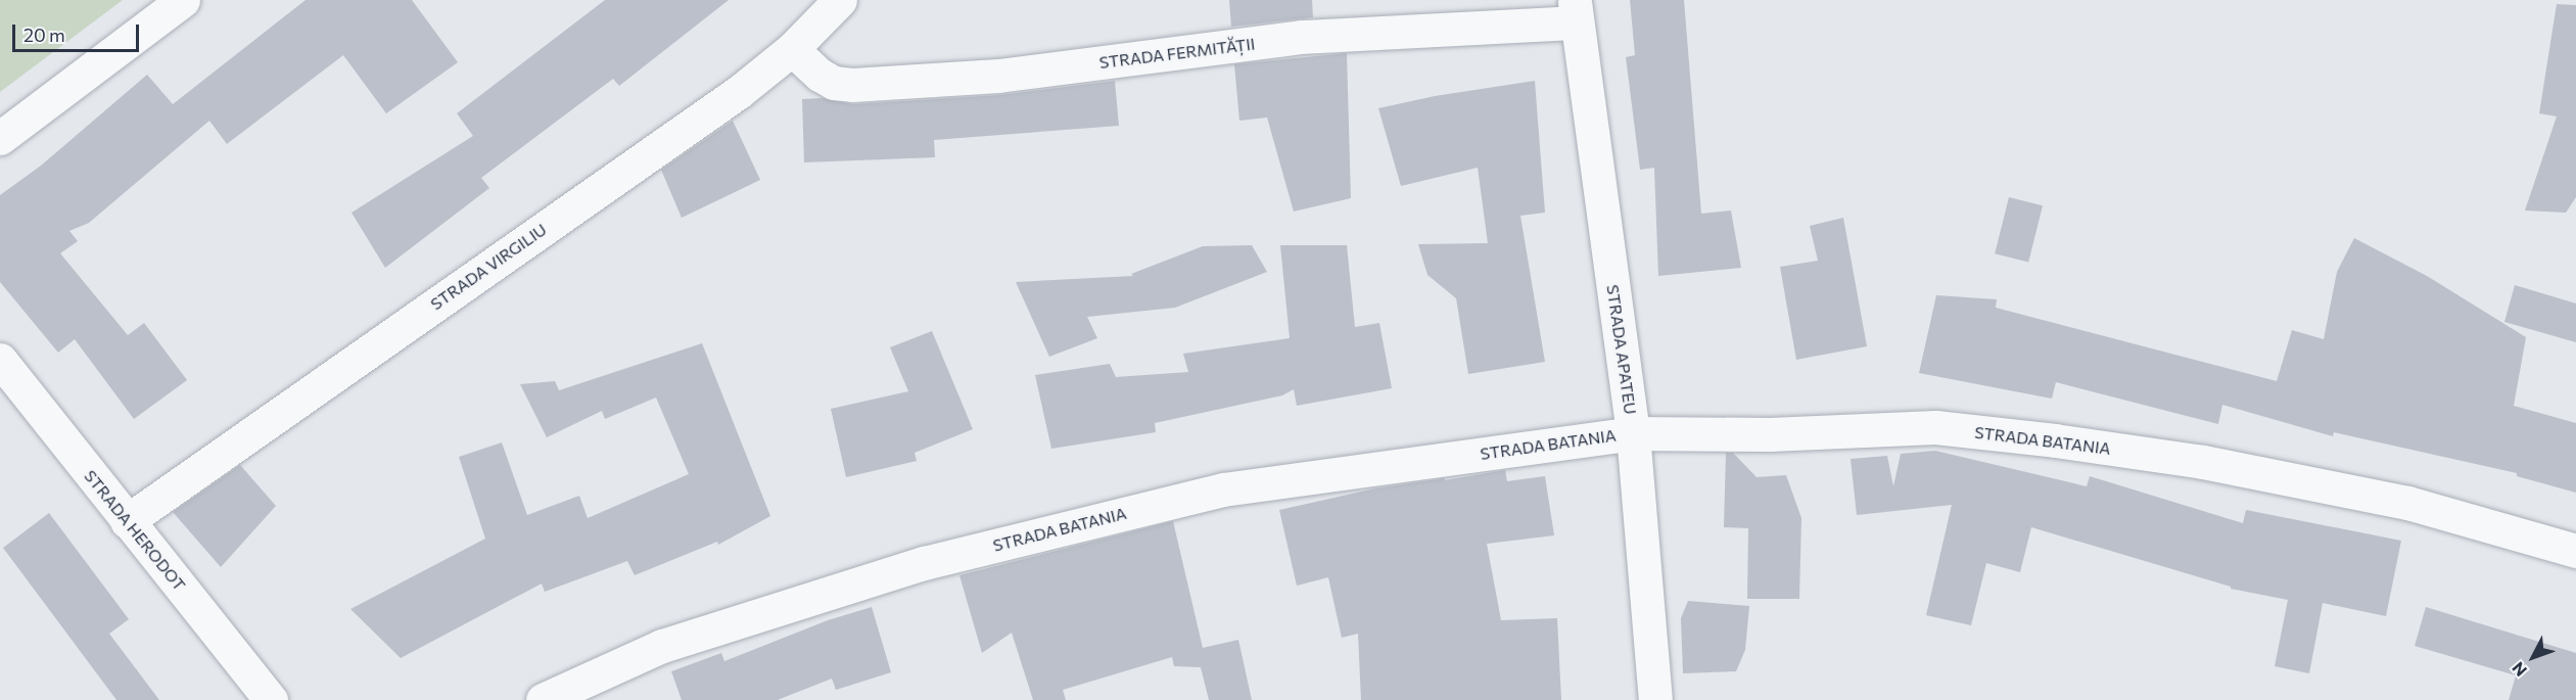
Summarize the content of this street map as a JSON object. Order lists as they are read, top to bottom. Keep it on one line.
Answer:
{"streets":{"street":["STRADA FERMITĂȚII","STRADA VIRGILIU","STRADA APATEU","STRADA BATANIA","STRADA HERODOT"]},"crossings":[["STRADA FERMITĂȚII","STRADA VIRGILIU"],["STRADA FERMITĂȚII","STRADA APATEU"],["STRADA VIRGILIU","STRADA HERODOT"],["STRADA APATEU","STRADA BATANIA"]],"scale_bar":"20 m","north":"bottom left"}
